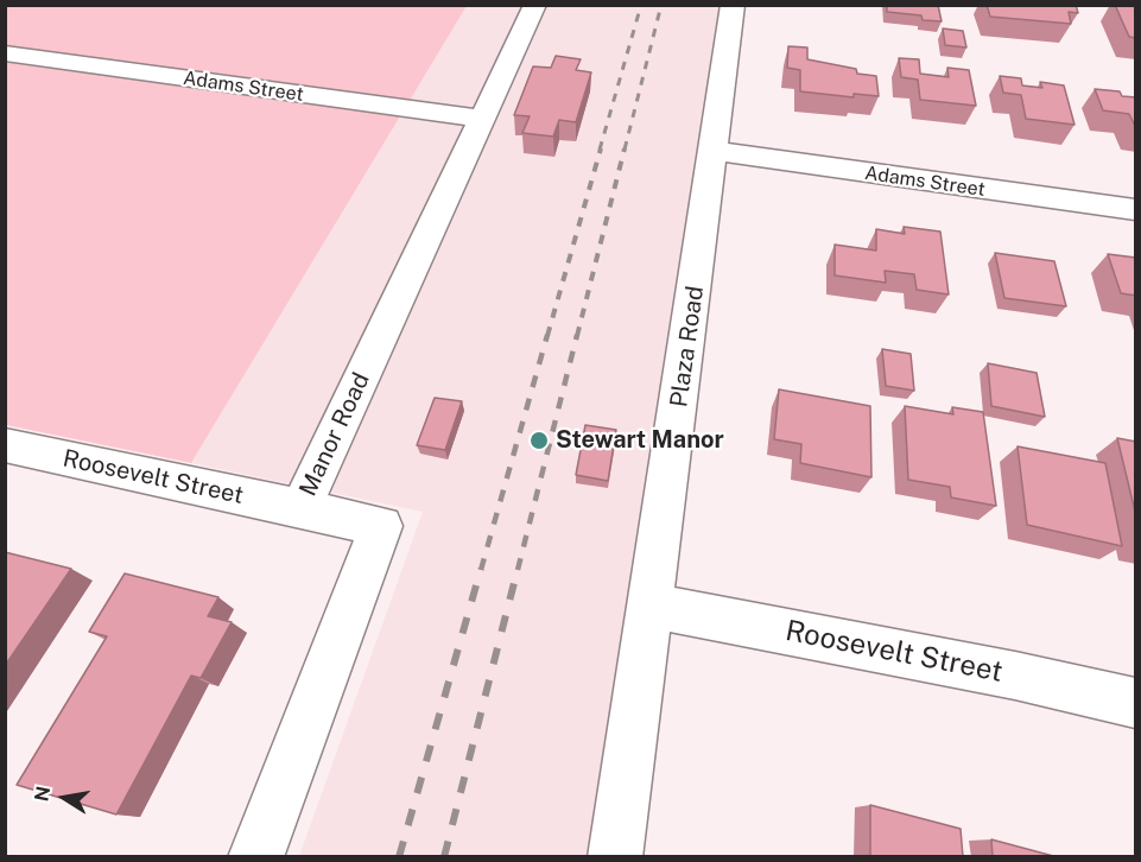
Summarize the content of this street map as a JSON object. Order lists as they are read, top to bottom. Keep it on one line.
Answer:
{"streets":{"street":["Adams Street","Plaza Road","Manor Road","Roosevelt Street"]},"crossings":[["Adams Street","Plaza Road"],["Adams Street","Manor Road"],["Plaza Road","Roosevelt Street"],["Manor Road","Roosevelt Street"]],"places":["Stewart Manor"],"north":"left"}
